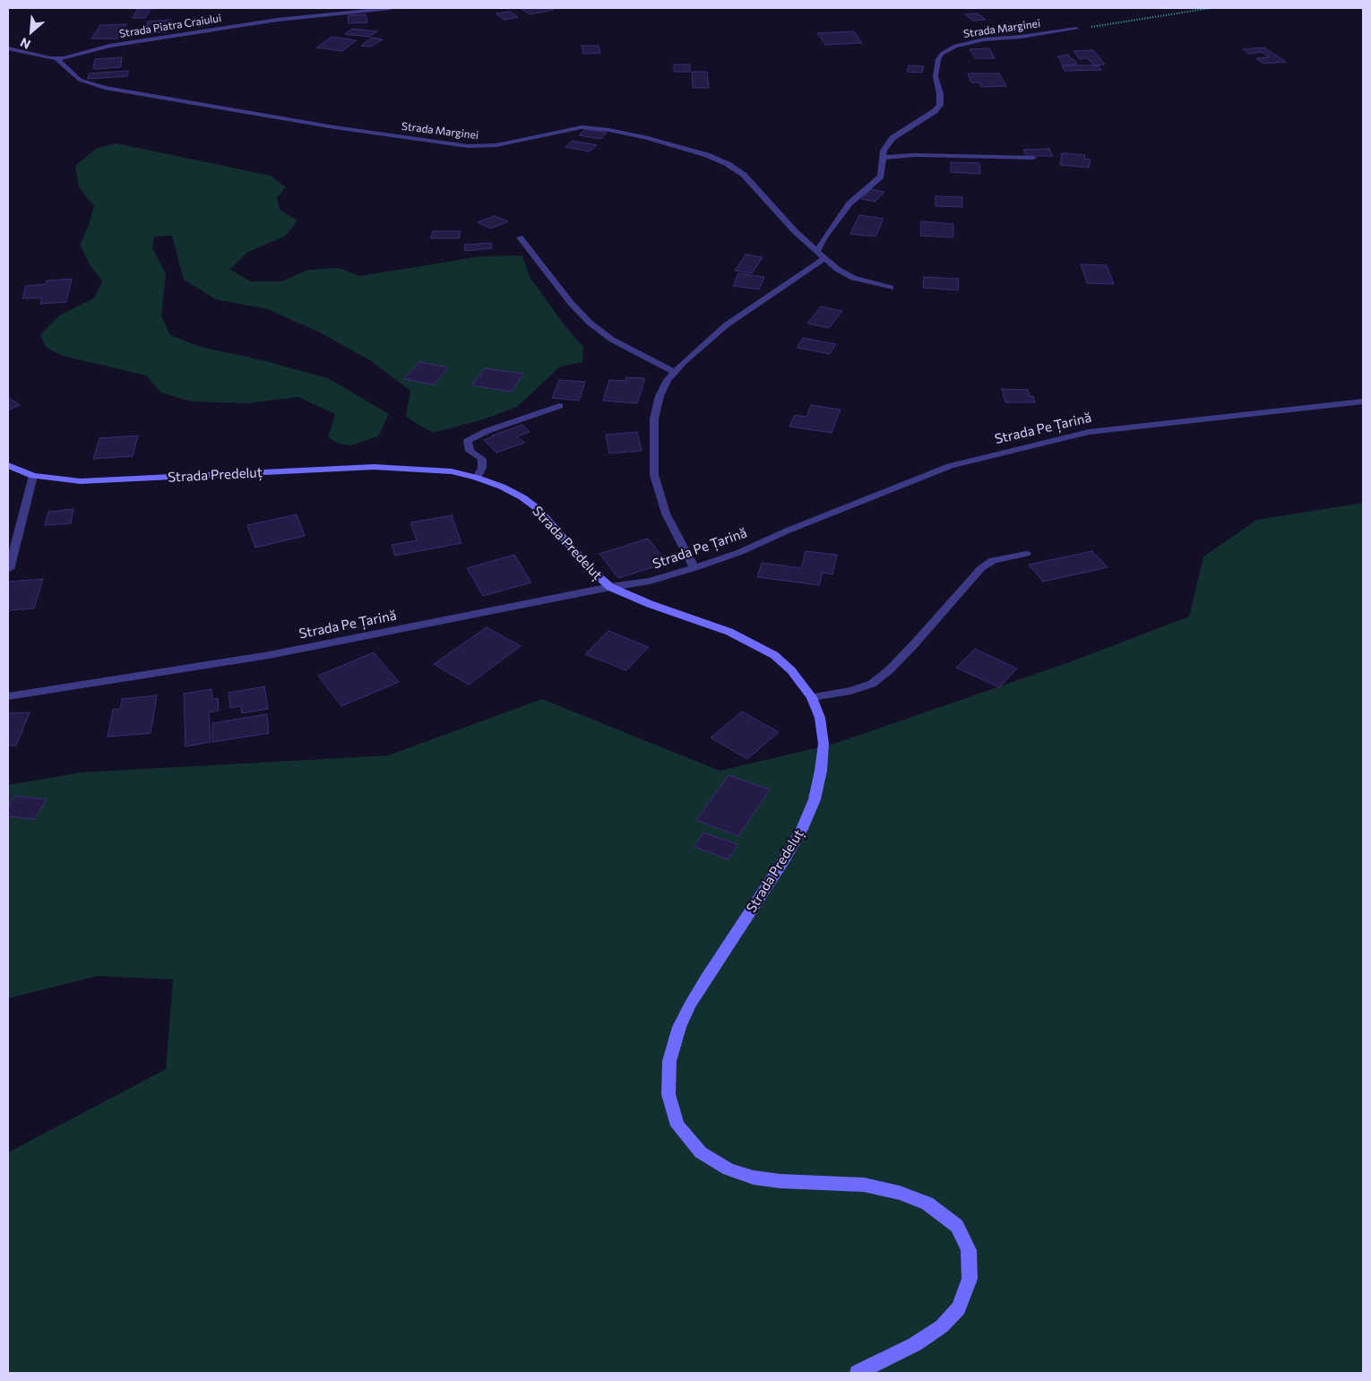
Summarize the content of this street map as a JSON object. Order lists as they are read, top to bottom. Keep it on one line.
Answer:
{"streets":{"main road":["Strada Predeluț"],"street":["Strada Piatra Craiului","Strada Marginei","Strada Pe Țarină"]},"crossings":[["Strada Piatra Craiului","Strada Marginei"],["Strada Pe Țarină","Strada Predeluț"]],"north":"bottom left"}
